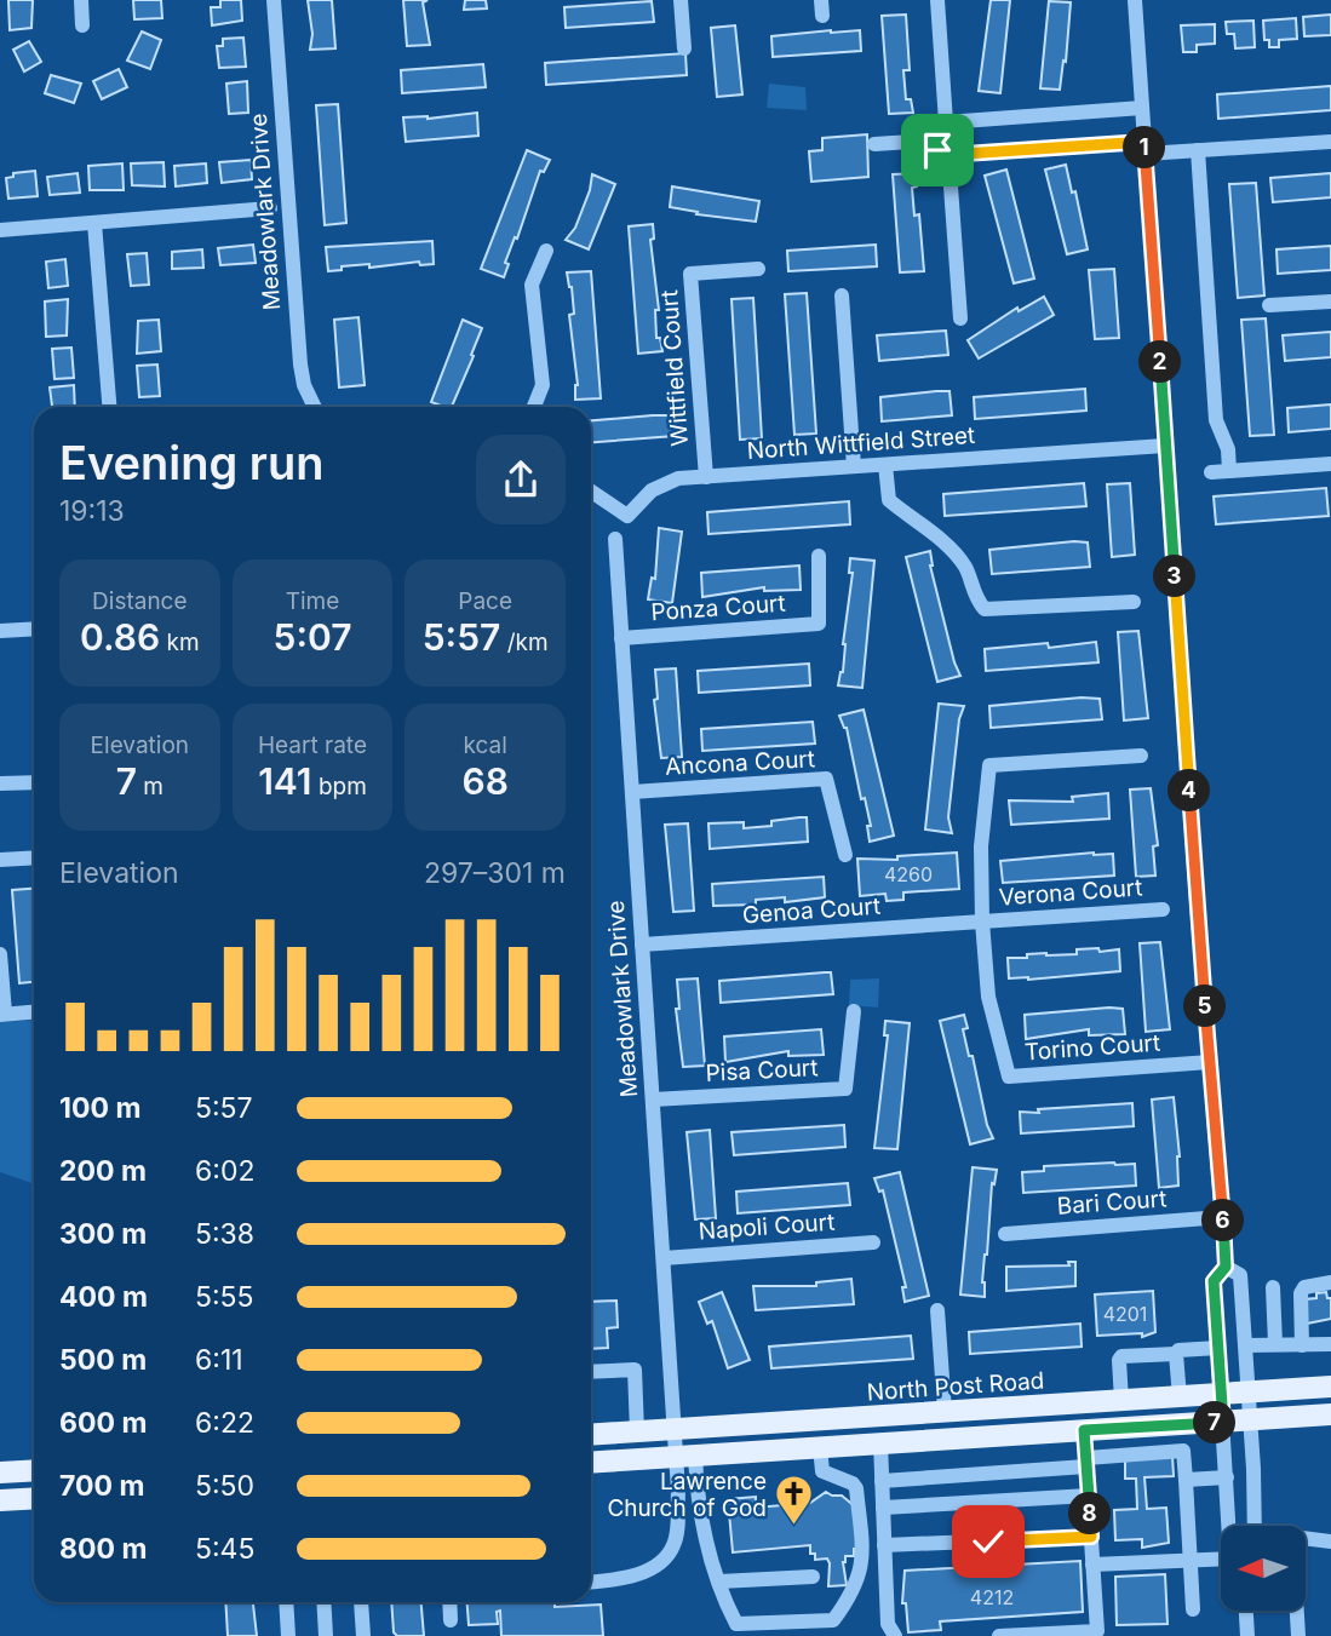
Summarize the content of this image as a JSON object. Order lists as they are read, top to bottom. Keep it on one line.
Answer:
{"streets":{"main road":["North Post Road"],"street":["Meadowlark Drive","Wittfield Court","North Wittfield Street","Ponza Court","Ancona Court","Verona Court","Genoa Court","Torino Court","Pisa Court","Bari Court","Napoli Court"]},"crossings":[["Meadowlark Drive","Ponza Court"],["Meadowlark Drive","Ancona Court"],["Meadowlark Drive","Genoa Court"],["Meadowlark Drive","Pisa Court"],["Meadowlark Drive","Napoli Court"],["Meadowlark Drive","North Post Road"],["Wittfield Court","North Wittfield Street"],["Verona Court","Genoa Court"],["Verona Court","Torino Court"],["Genoa Court","Torino Court"]],"places":{"church":["Lawrence Church of God"]},"house_numbers":["4260","4201","4212"],"north":"left","page":{"pins":["1","2","3","4","5","6","7","8"],"heading":["Evening run","19:13"],"stats":[["Distance","0.86 km"],["Time","5:07"],["Pace","5:57 /km"],["Elevation","7 m"],["Heart rate","141 bpm"],["kcal","68"]],"chart":["Elevation","297–301 m"],"list":[{"name":"100 m","note":"5:57"},{"name":"200 m","note":"6:02"},{"name":"300 m","note":"5:38"},{"name":"400 m","note":"5:55"},{"name":"500 m","note":"6:11"},{"name":"600 m","note":"6:22"},{"name":"700 m","note":"5:50"},{"name":"800 m","note":"5:45"}]}}
